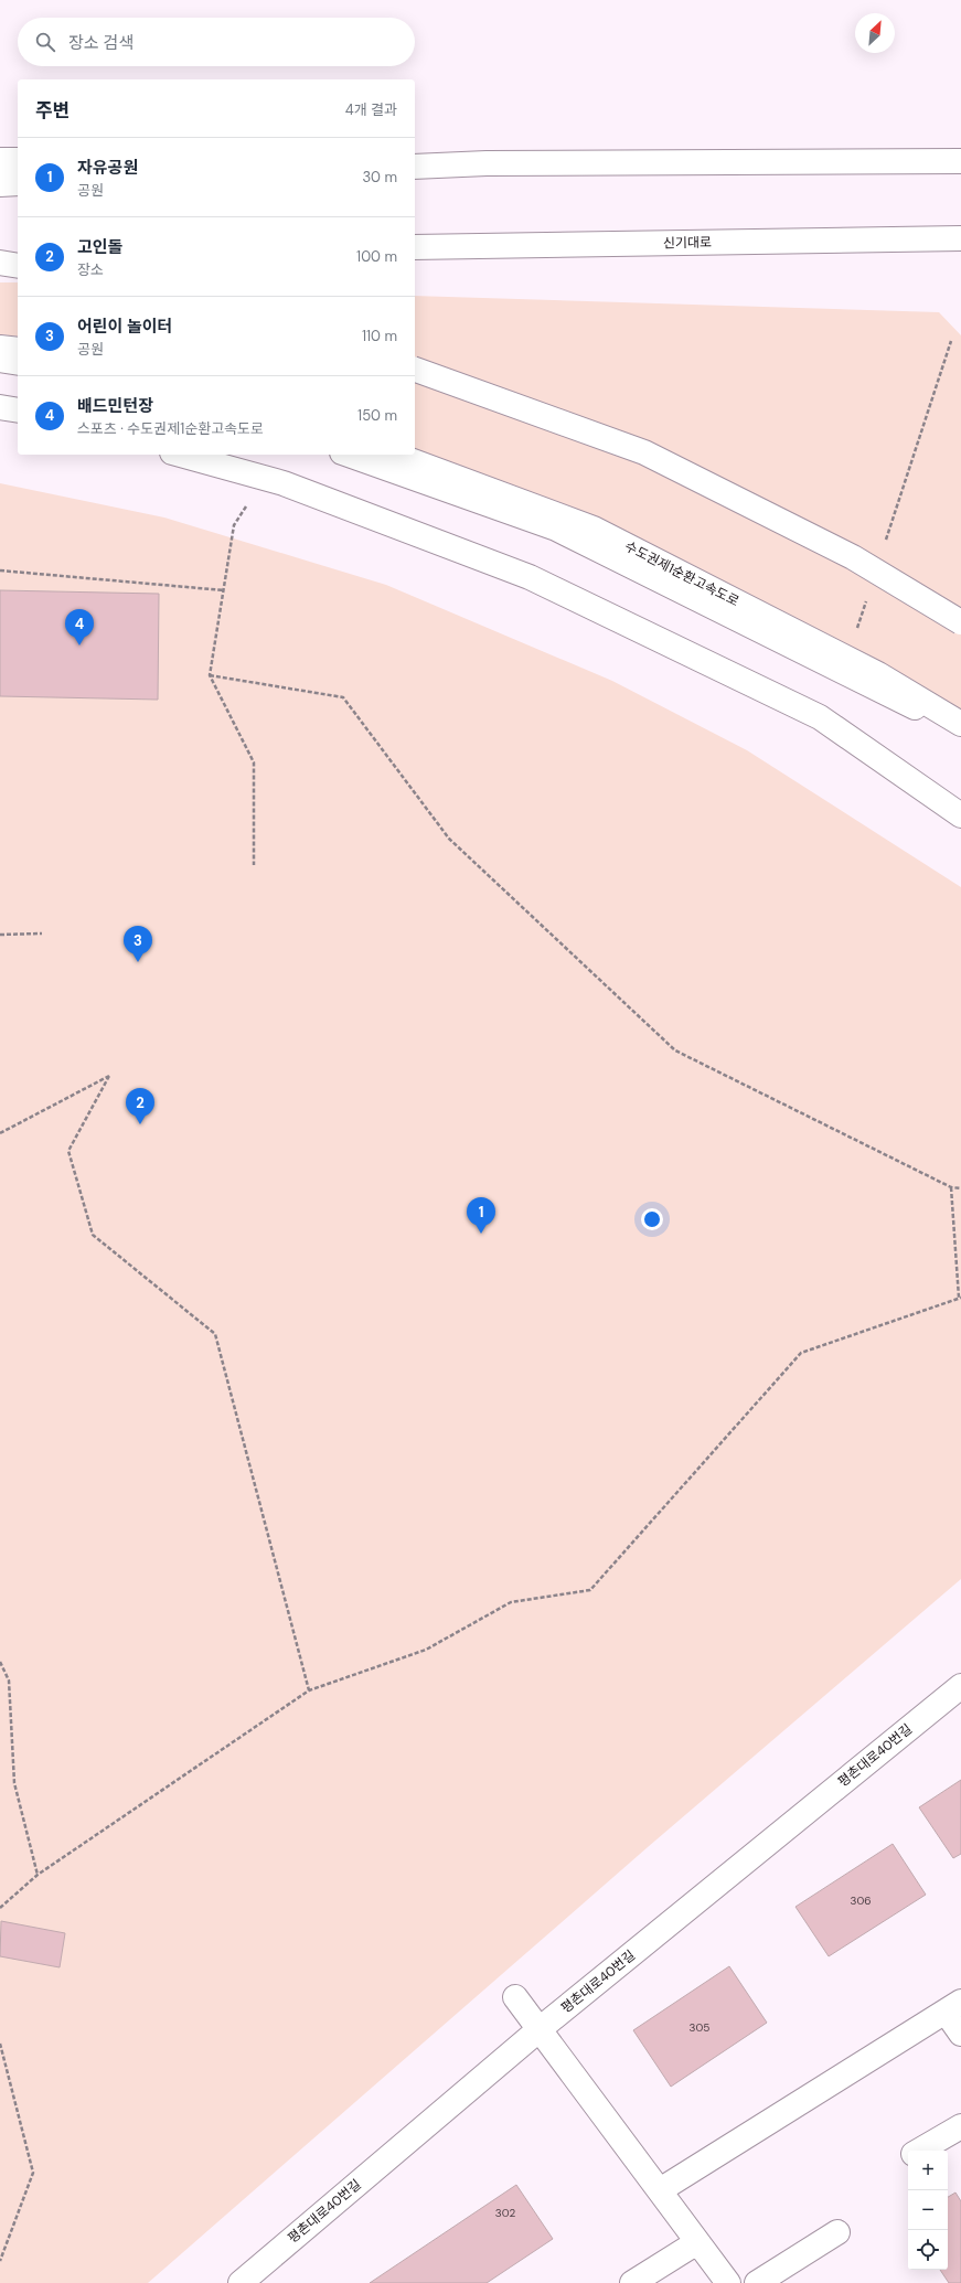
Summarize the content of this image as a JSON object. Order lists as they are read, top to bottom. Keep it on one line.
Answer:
{"streets":{"main road":["신기대로","수도권제1순환고속도로","평촌대로40번길"]},"house_numbers":["306","305","302"],"north":"top right","page":{"search":"장소 검색","heading":["주변","4개 결과"],"list":[{"mark":"1","name":"자유공원","note":"공원","value":"30 m"},{"mark":"2","name":"고인돌","note":"장소","value":"100 m"},{"mark":"3","name":"어린이 놀이터","note":"공원","value":"110 m"},{"mark":"4","name":"배드민턴장","note":"스포츠 · 수도권제1순환고속도로","value":"150 m"}],"pins":["4","3","2","1"],"map_buttons":["+","−"]}}
